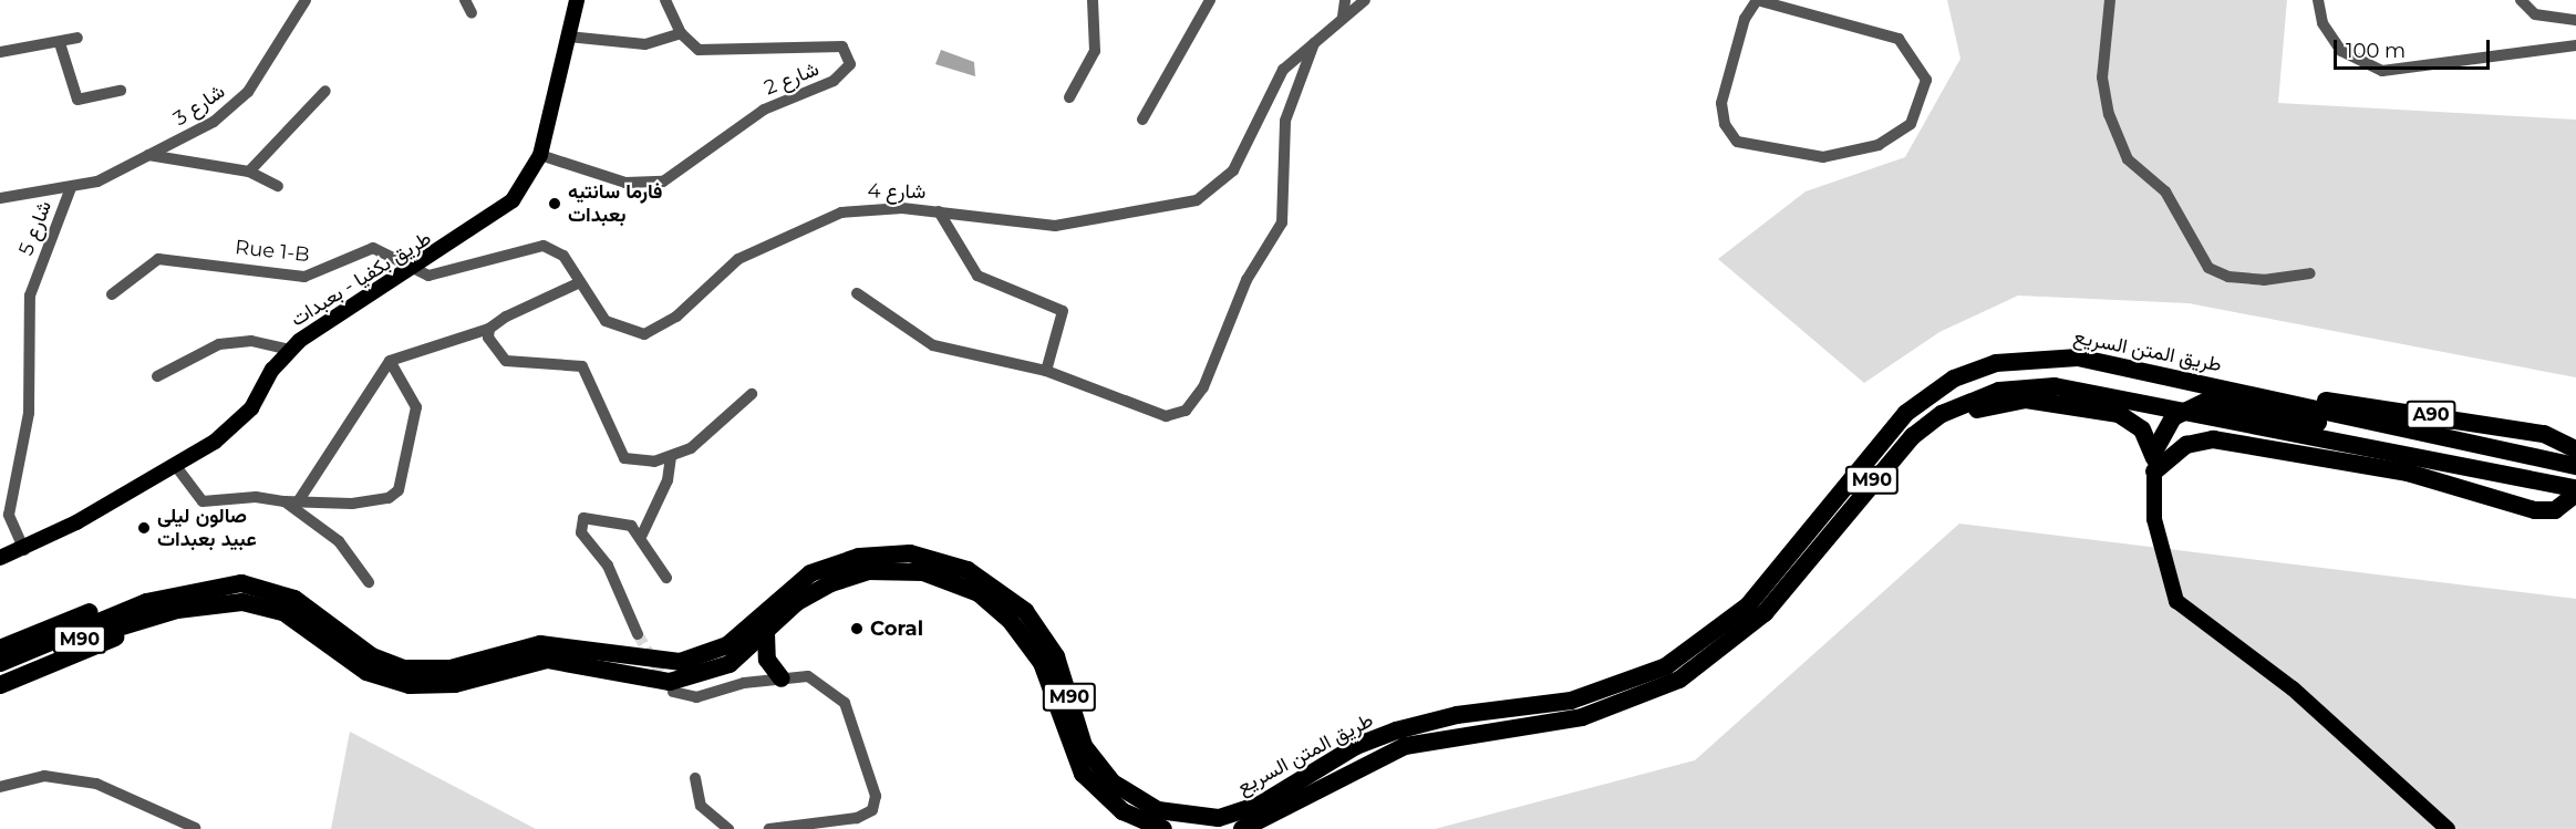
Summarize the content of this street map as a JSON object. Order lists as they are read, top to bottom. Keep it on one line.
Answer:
{"streets":{"highway":["طريق المتن السريع","A90","M90"],"main road":["طريق بكفيا - بعبدات"],"street":["شارع 2","شارع 3","شارع 4","شارع 5","Rue 1-B"]},"crossings":[["شارع 2","طريق بكفيا - بعبدات"],["شارع 3","شارع 5"],["شارع 4","Rue 1-B"],["شارع 4","طريق بكفيا - بعبدات"],["شارع 5","طريق بكفيا - بعبدات"],["Rue 1-B","طريق بكفيا - بعبدات"],["طريق المتن السريع","A90"],["طريق المتن السريع","M90"]],"places":["فارما سانتيه بعبدات","صالون ليلى عبيد بعبدات","Coral"],"scale_bar":"100 m"}
